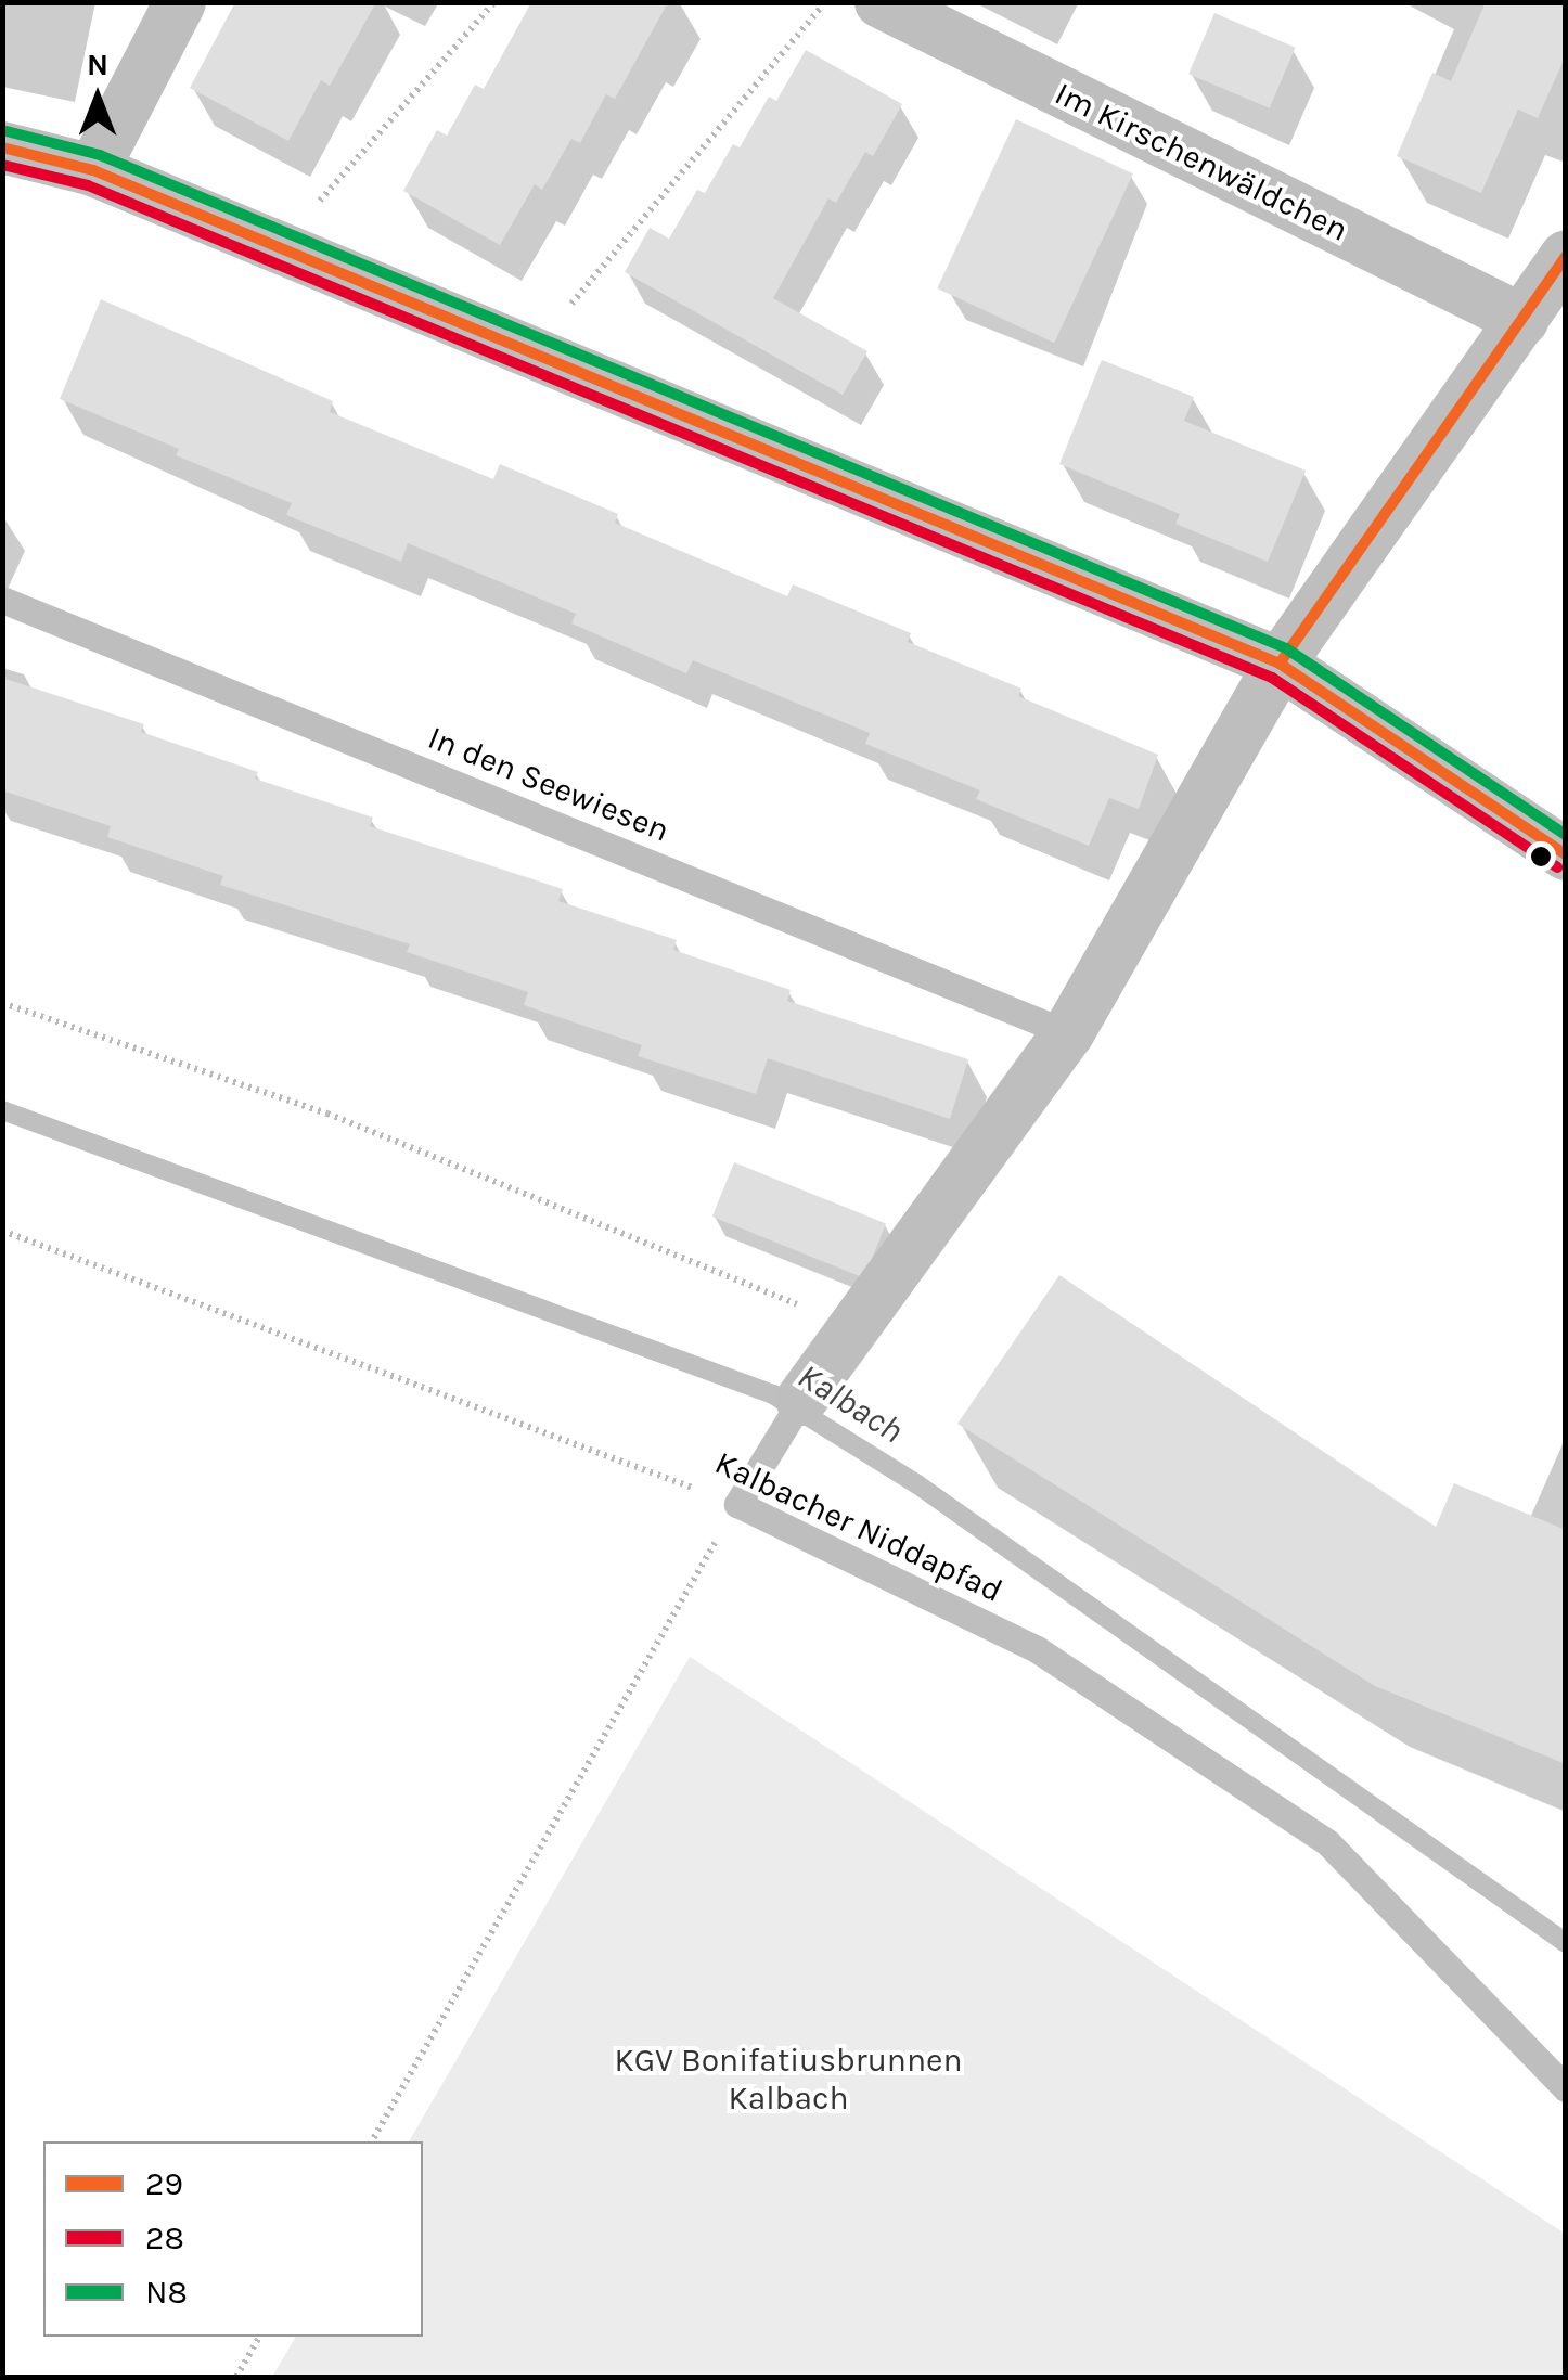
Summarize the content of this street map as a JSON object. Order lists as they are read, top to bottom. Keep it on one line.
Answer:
{"streets":{"street":["Im Kirschenwäldchen"],"lane":["In den Seewiesen","Kalbacher Niddapfad"]},"water":["Kalbach"],"parks":["KGV Bonifatiusbrunnen Kalbach"],"lines":["transit line N8","transit line 29","transit line 28"],"legend":["29","28","N8"],"north":"top"}
